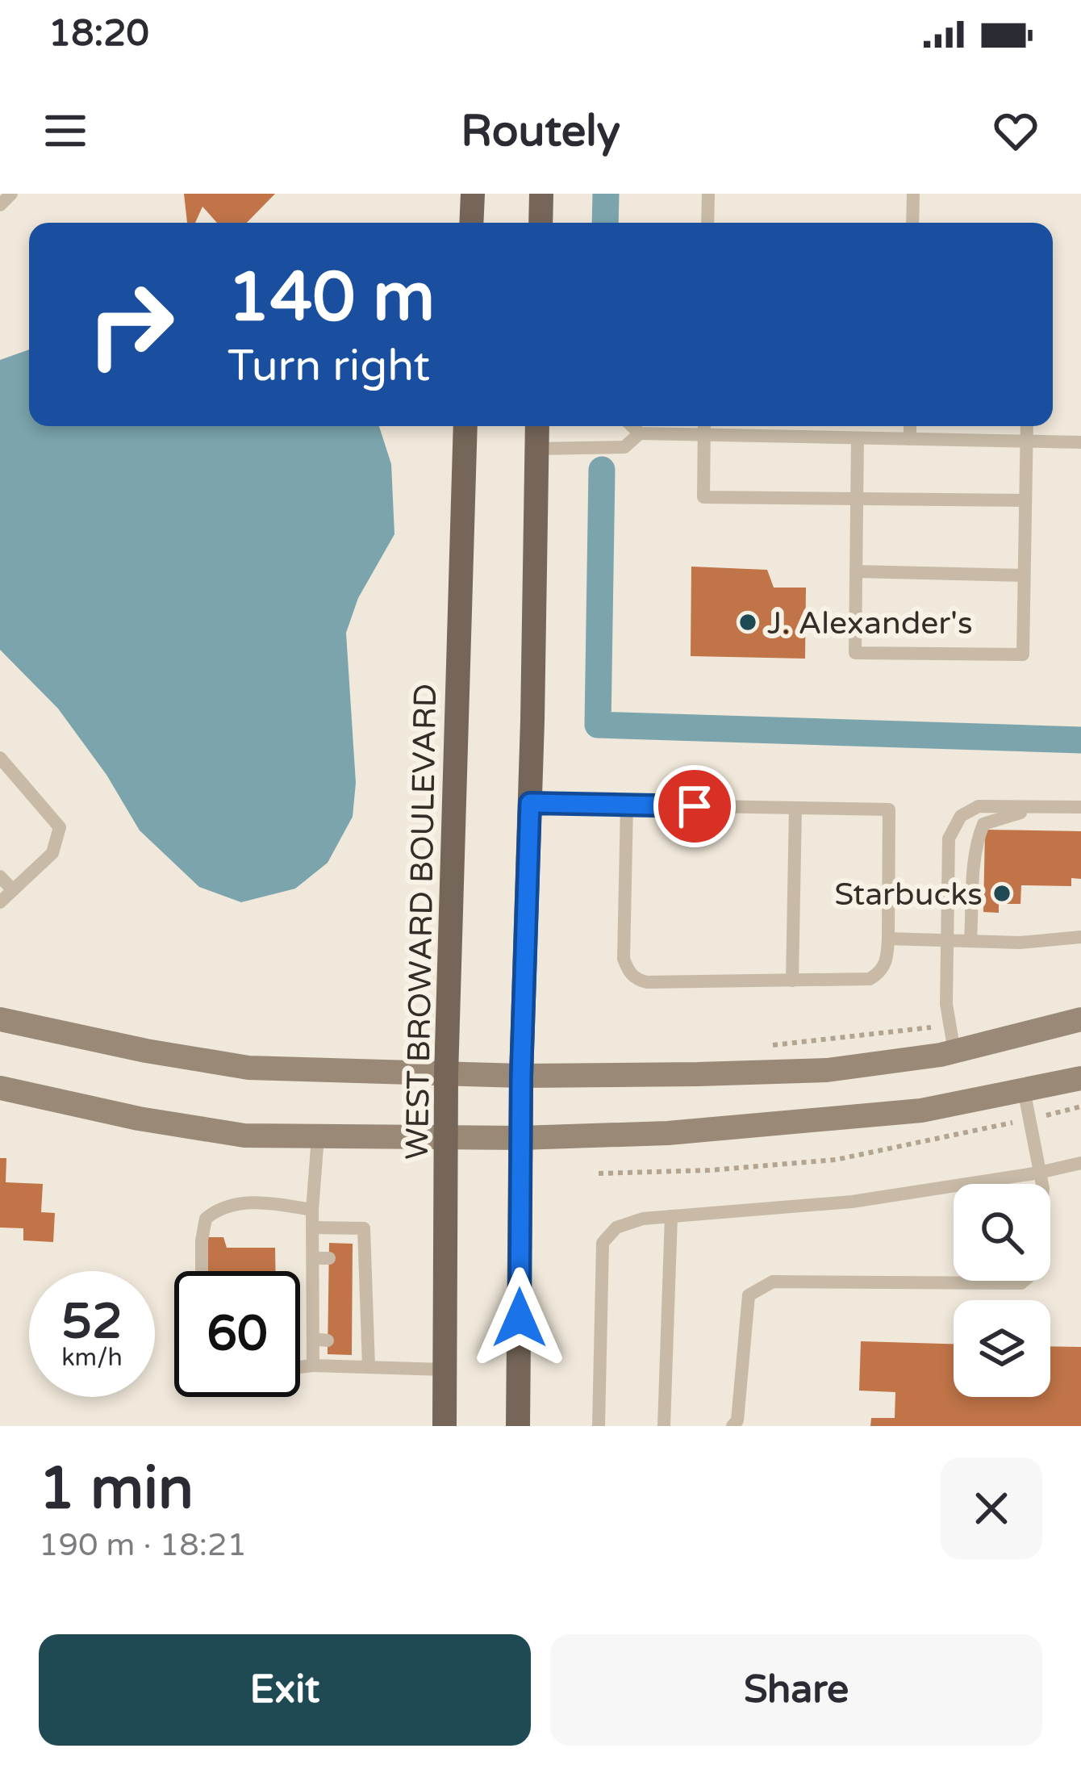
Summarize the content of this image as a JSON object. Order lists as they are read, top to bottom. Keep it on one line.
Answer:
{"streets":{"main road":["WEST BROWARD BOULEVARD"]},"places":["J. Alexander's","Starbucks"],"page":{"status":"18:20","header":"Routely","turn":["140 m","Turn right"],"speed":"52 km/h","limit":"60","heading":["1 min","190 m · 18:21"],"buttons":["Exit","Share"]}}
